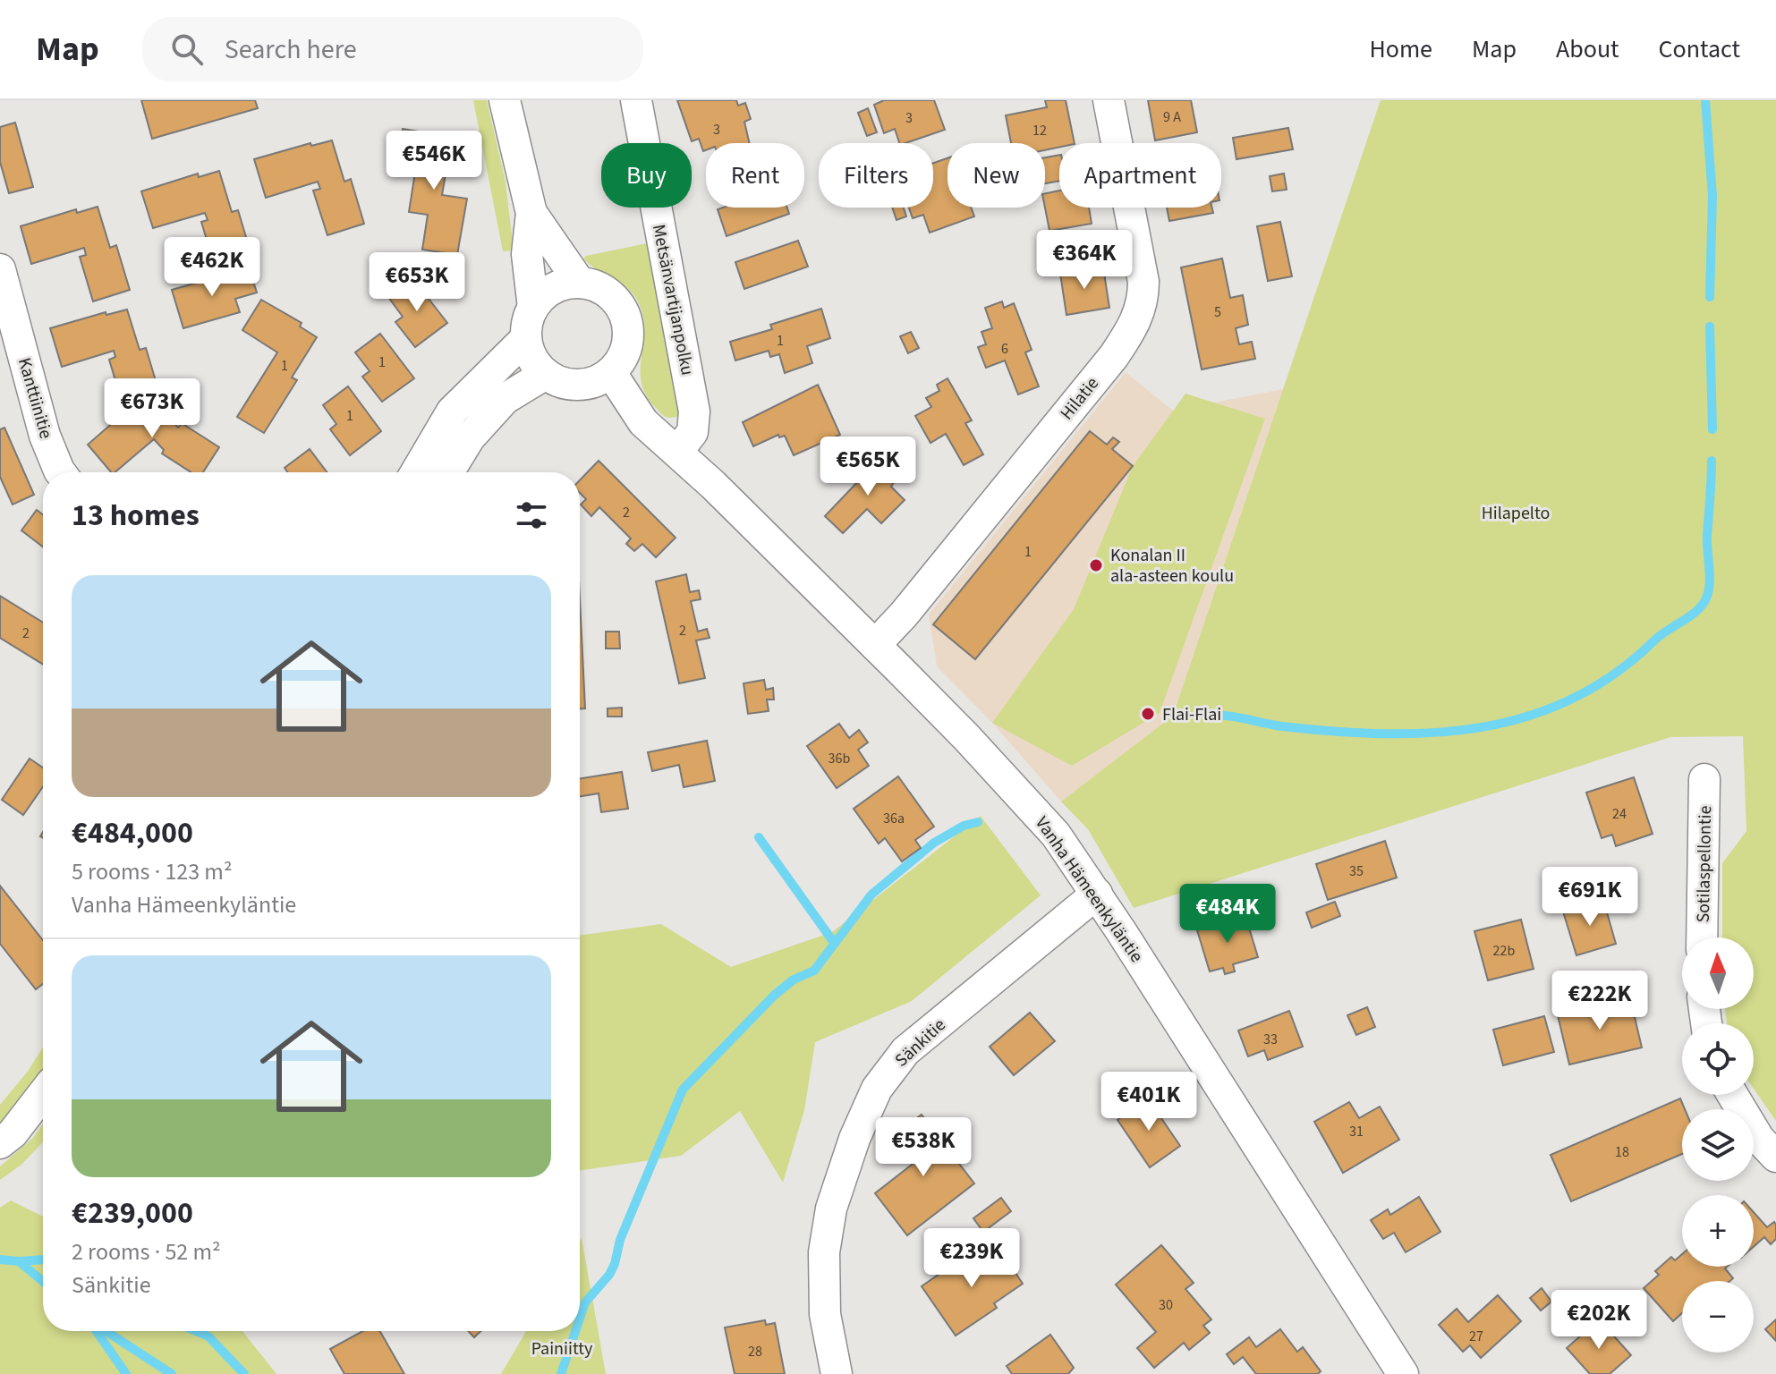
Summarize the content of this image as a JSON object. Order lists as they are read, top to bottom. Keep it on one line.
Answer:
{"streets":{"street":["Metsänvartijanpolku","Kanttiinitie","Hilatie","Sotilaspellontie","Vanha Hämeenkyläntie","Sänkitie"]},"crossings":[["Metsänvartijanpolku","Vanha Hämeenkyläntie"],["Hilatie","Vanha Hämeenkyläntie"],["Vanha Hämeenkyläntie","Sänkitie"]],"parks":["Hilapelto","Painiitty"],"places":["Konalan II ala-asteen koulu","Flai-Flai"],"house_numbers":["9 A","3","3","12","5","1","6","1","1","1","2","1","2","2","36b","24","36a","35","22b","33","31","18","30","27","28"],"north":"top","page":{"header":"Map","search":"Search here","nav":["Home","Map","About","Contact"],"price":["€546K","€364K","€462K","€653K","€673K","€565K","€691K","€484K","€222K","€401K","€538K","€239K","€202K"],"chip":["Buy","Rent","Filters","New","Apartment"],"heading":"13 homes","list":[{"name":"€484,000","note":"5 rooms · 123 m² · Vanha Hämeenkyläntie"},{"name":"€239,000","note":"2 rooms · 52 m² · Sänkitie"}],"map_buttons":["+","−"]}}
